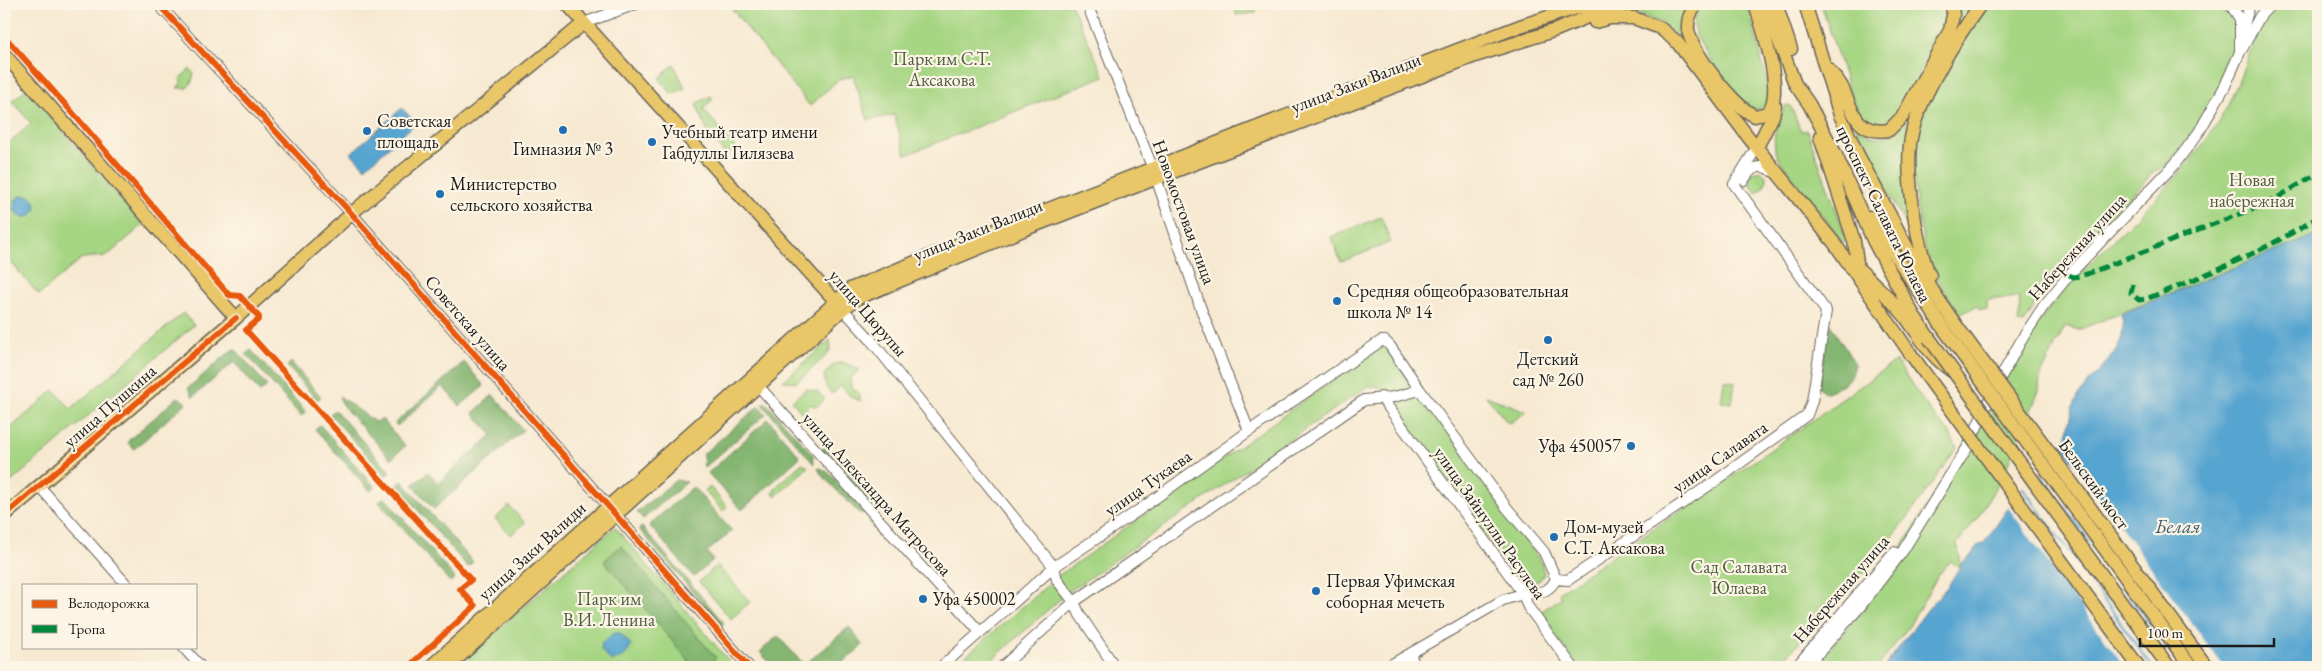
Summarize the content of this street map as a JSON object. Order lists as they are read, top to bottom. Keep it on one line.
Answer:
{"streets":{"main road":["улица Заки Валиди","проспект Салавата Юлаева","улица Цюрупы","улица Пушкина","Бельский мост"],"street":["Новомостовая улица","Набережная улица","Советская улица","улица Салавата","улица Тукаева","улица Александра Матросова","улица Зайнуллы Расулева"]},"crossings":[["улица Заки Валиди","Новомостовая улица"],["улица Заки Валиди","улица Цюрупы"],["улица Заки Валиди","Советская улица"],["улица Заки Валиди","улица Александра Матросова"],["Новомостовая улица","улица Тукаева"],["улица Цюрупы","улица Пушкина"],["улица Цюрупы","улица Тукаева"],["Советская улица","улица Пушкина"],["улица Салавата","улица Зайнуллы Расулева"],["улица Тукаева","улица Александра Матросова"],["улица Тукаева","улица Зайнуллы Расулева"]],"water":["Белая"],"parks":["Парк им С.Т. Аксакова","Новая набережная","Сад Салавата Юлаева","Парк им В.И. Ленина"],"places":["Гимназия № 3","Советская площадь","Учебный театр имени Габдуллы Гилязева","Министерство сельского хозяйства","Средняя общеобразовательная школа № 14","Детский сад № 260","Уфа 450057","Дом-музей С.Т. Аксакова","Первая Уфимская соборная мечеть","Уфа 450002"],"legend":["Велодорожка","Тропа"],"scale_bar":"100 m"}
